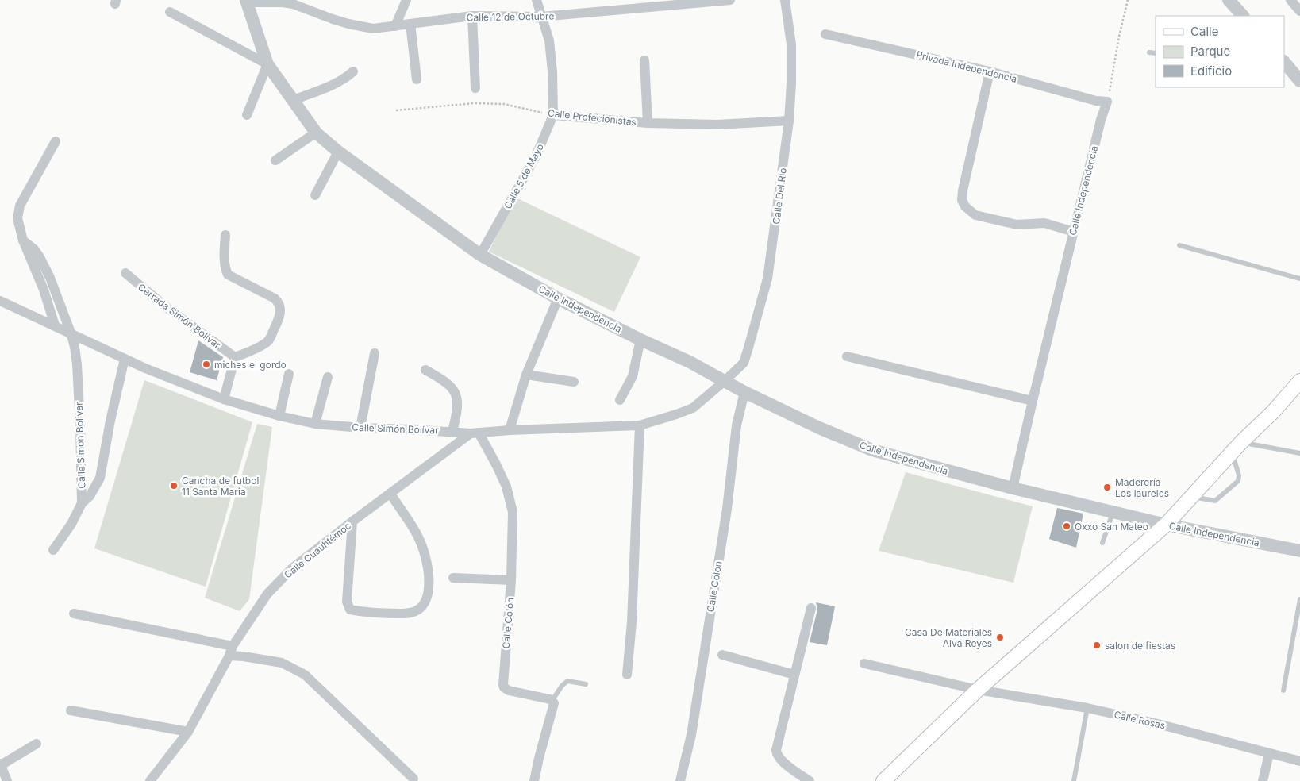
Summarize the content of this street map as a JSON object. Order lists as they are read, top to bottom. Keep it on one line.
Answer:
{"streets":{"street":["Calle 12 de Octubre","Privada Independencia","Calle Profecionistas","Calle 5 de Mayo","Calle Independencia","Calle Del Río","Cerrada Simón Bolívar","Calle Simón Bolívar","Calle Simon Bolivar","Calle Cuauhtémoc","Calle Colon","Calle Colón","Calle Rosas"]},"crossings":[["Calle 12 de Octubre","Calle 5 de Mayo"],["Calle 12 de Octubre","Calle Independencia"],["Privada Independencia","Calle Independencia"],["Calle Profecionistas","Calle 5 de Mayo"],["Calle Profecionistas","Calle Del Río"],["Calle 5 de Mayo","Calle Independencia"],["Calle Independencia","Calle Del Río"],["Calle Independencia","Calle Simón Bolívar"],["Calle Independencia","Calle Colon"],["Calle Del Río","Calle Simón Bolívar"],["Calle Simón Bolívar","Calle Simon Bolivar"],["Calle Simón Bolívar","Calle Cuauhtémoc"],["Calle Simón Bolívar","Calle Colón"],["Calle Cuauhtémoc","Calle Colón"]],"places":["miches el gordo","Cancha de futbol 11 Santa Maria","Maderería Los laureles","Oxxo San Mateo","Casa De Materiales Alva Reyes","salon de fiestas"],"legend":["Calle","Parque","Edificio"]}
